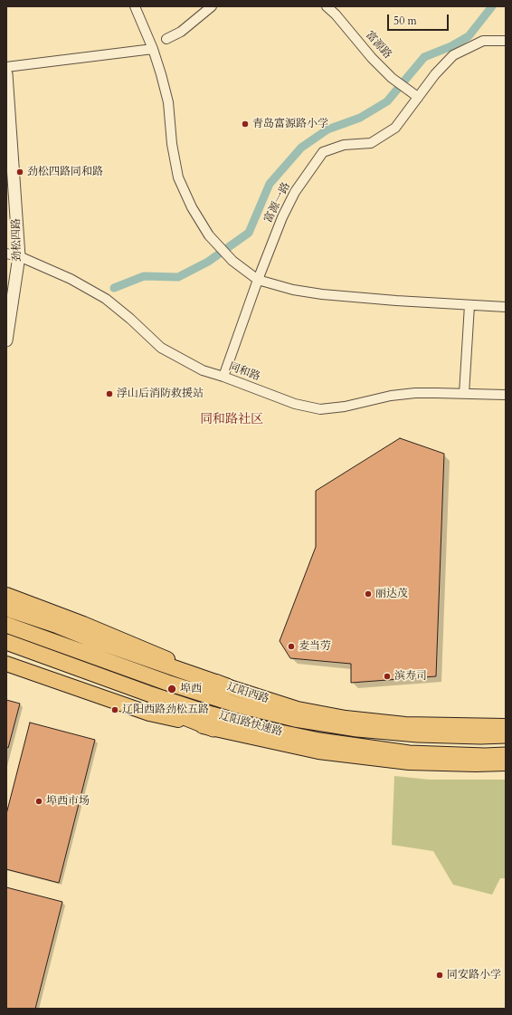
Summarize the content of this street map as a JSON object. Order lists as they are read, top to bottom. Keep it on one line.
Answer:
{"streets":{"highway":["辽阳路快速路"],"main road":["辽阳西路"],"street":["富源路","富源一路","劲松四路","同和路"]},"crossings":[["富源路","富源一路"],["富源一路","同和路"],["劲松四路","同和路"]],"districts":["同和路社区"],"places":["青岛富源路小学","劲松四路同和路","浮山后消防救援站","丽达茂","麦当劳","滨寿司","埠西","辽阳西路劲松五路","埠西市场","同安路小学"],"scale_bar":"50 m"}
